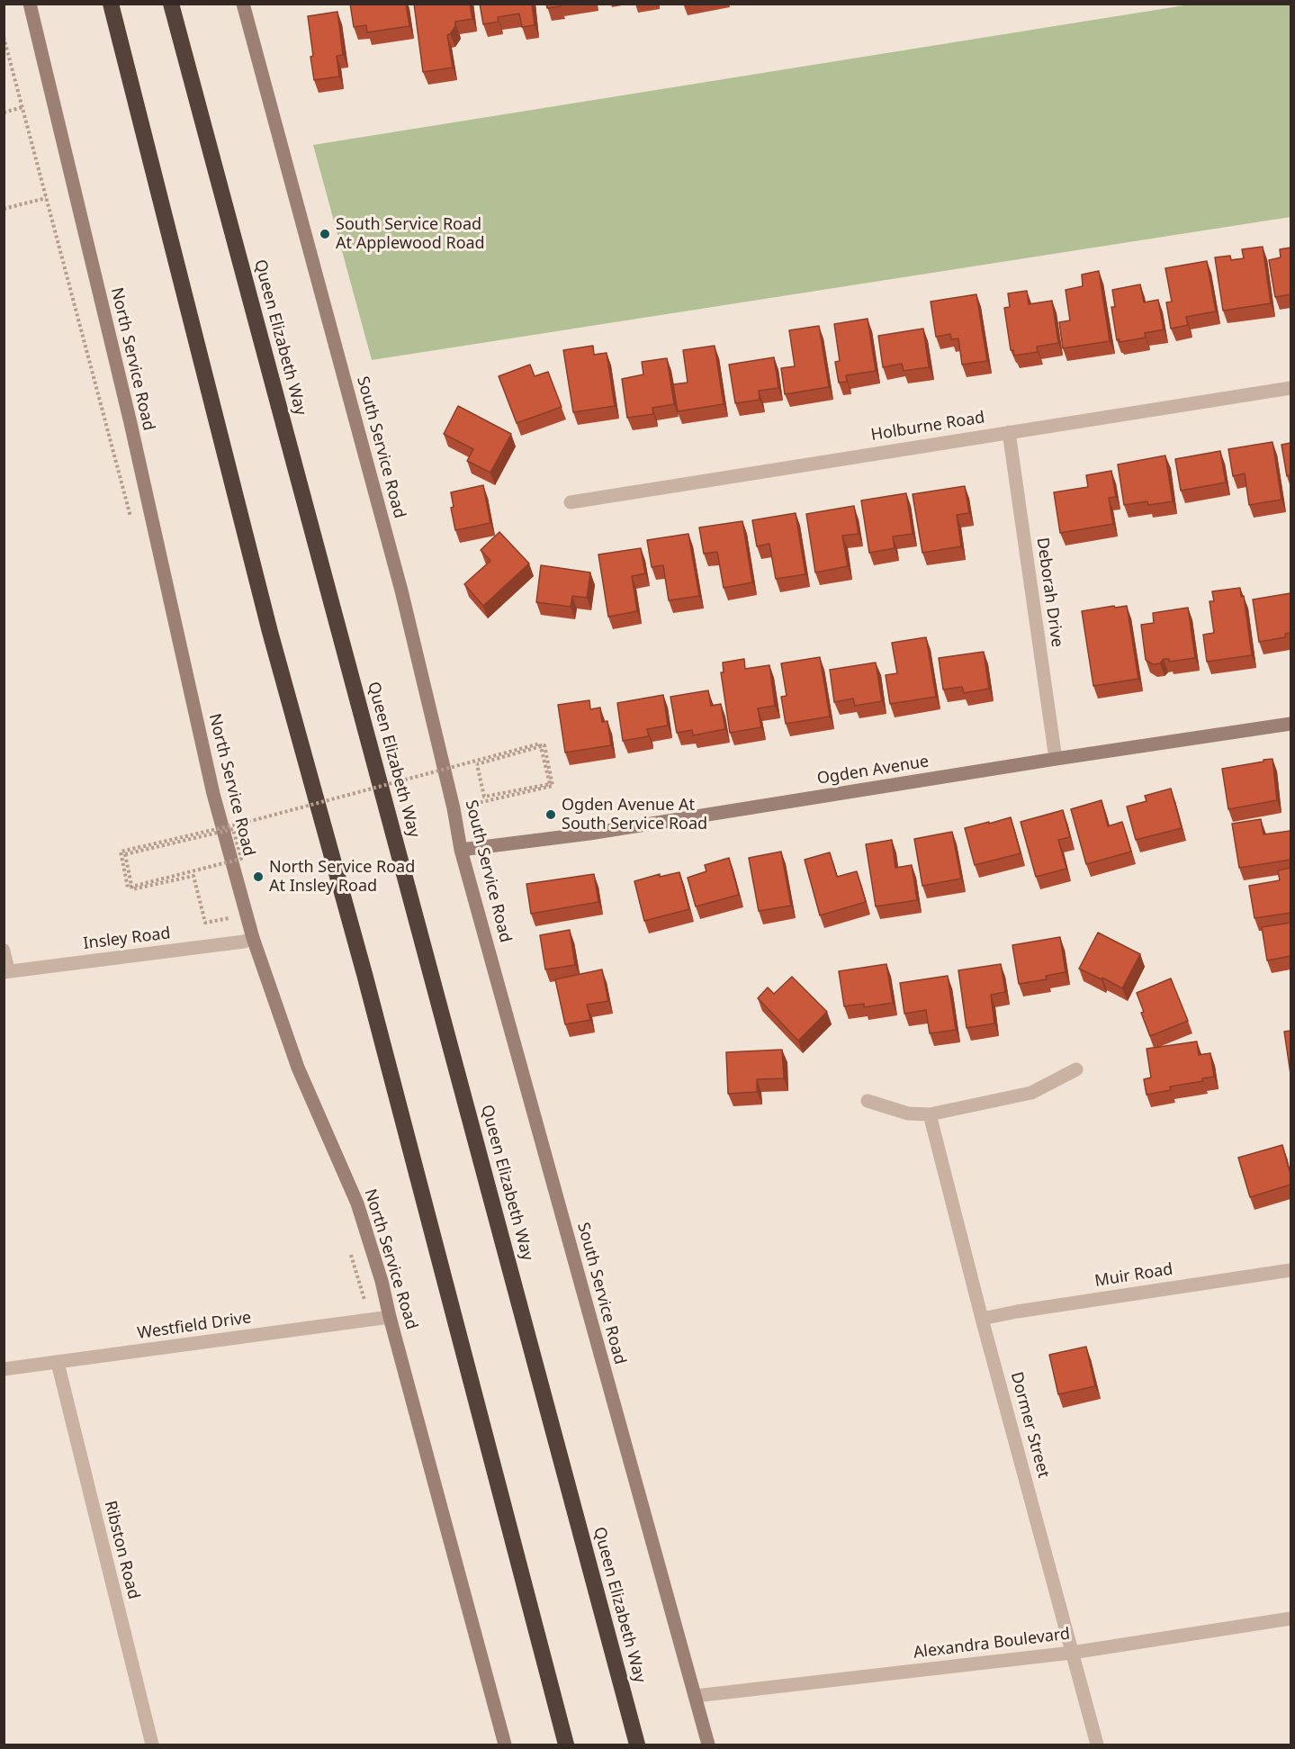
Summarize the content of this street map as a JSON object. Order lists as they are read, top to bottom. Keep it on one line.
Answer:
{"streets":{"highway":["Queen Elizabeth Way"],"main road":["North Service Road","South Service Road","Ogden Avenue"],"street":["Holburne Road","Deborah Drive","Insley Road","Muir Road","Westfield Drive","Dormer Street","Ribston Road","Alexandra Boulevard"]},"crossings":[["North Service Road","Insley Road"],["North Service Road","Westfield Drive"],["Holburne Road","Deborah Drive"],["South Service Road","Ogden Avenue"],["South Service Road","Alexandra Boulevard"],["Deborah Drive","Ogden Avenue"],["Muir Road","Dormer Street"],["Westfield Drive","Ribston Road"],["Dormer Street","Alexandra Boulevard"]],"places":["South Service Road At Applewood Road","Ogden Avenue At South Service Road","North Service Road At Insley Road"]}
